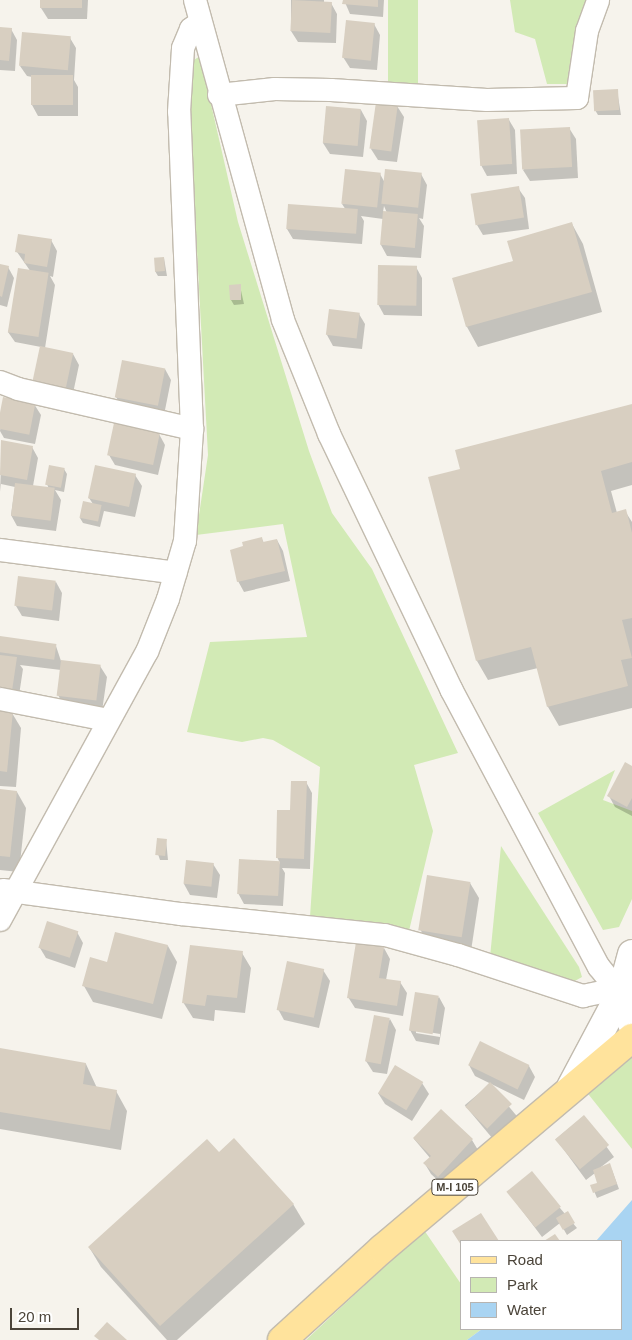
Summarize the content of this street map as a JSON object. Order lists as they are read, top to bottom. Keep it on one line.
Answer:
{"streets":{"main road":["M-I 105"]},"legend":["Road","Park","Water"],"scale_bar":"20 m"}
